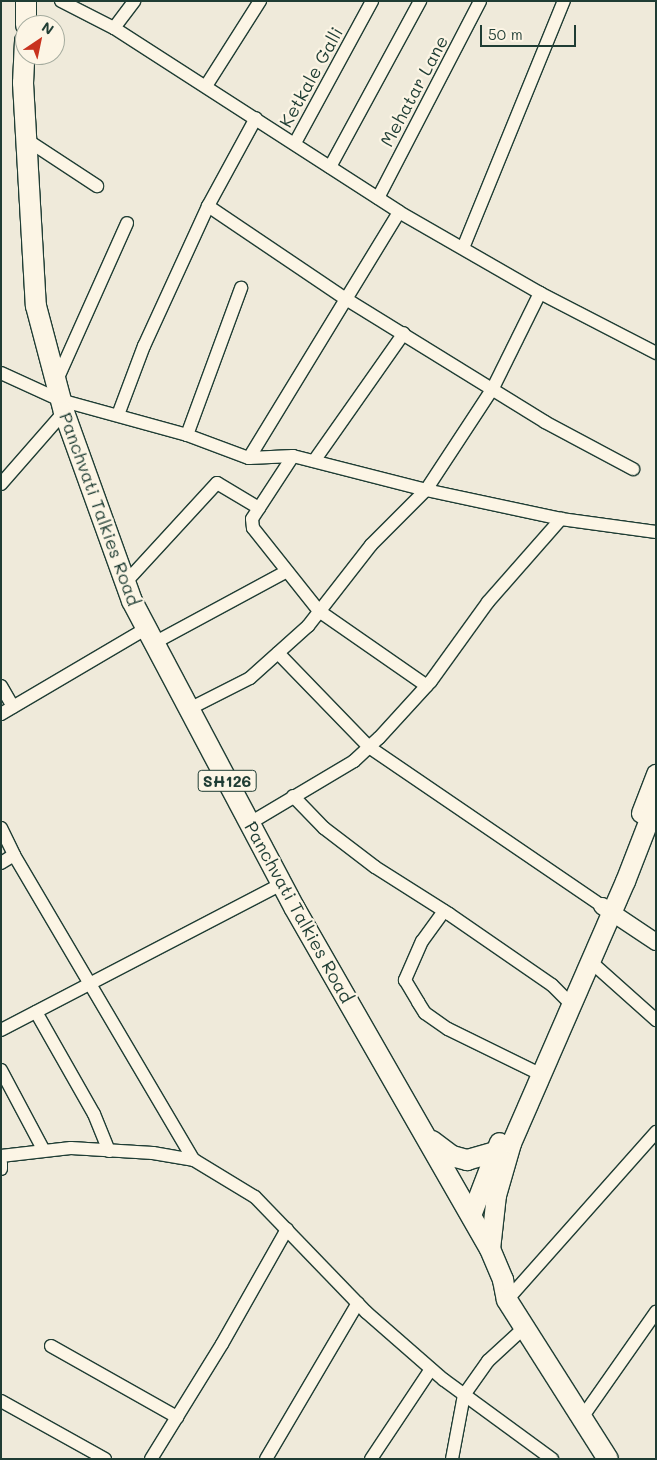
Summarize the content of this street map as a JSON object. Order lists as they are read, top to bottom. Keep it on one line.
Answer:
{"streets":{"main road":["Panchvati Talkies Road","SH126"],"street":["Ketkale Galli","Mehatar Lane"]},"scale_bar":"50 m","north":"top right"}
